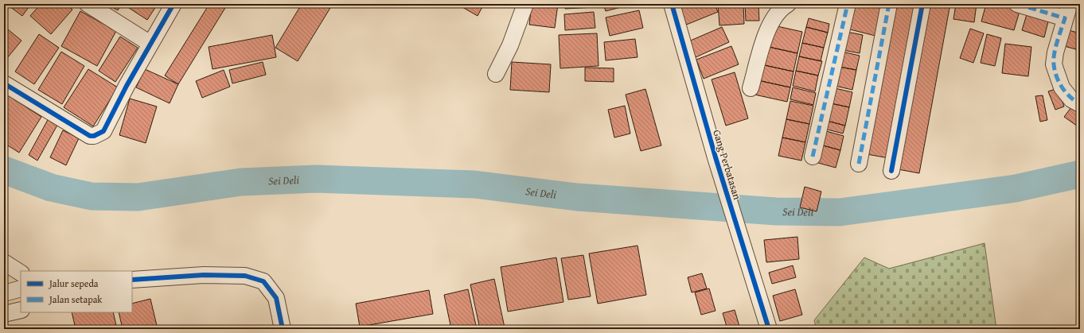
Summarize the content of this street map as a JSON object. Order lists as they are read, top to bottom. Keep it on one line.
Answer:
{"streets":{"street":["Gang Perbatasan"]},"water":["Sei Deli"],"legend":["Jalur sepeda","Jalan setapak"]}
